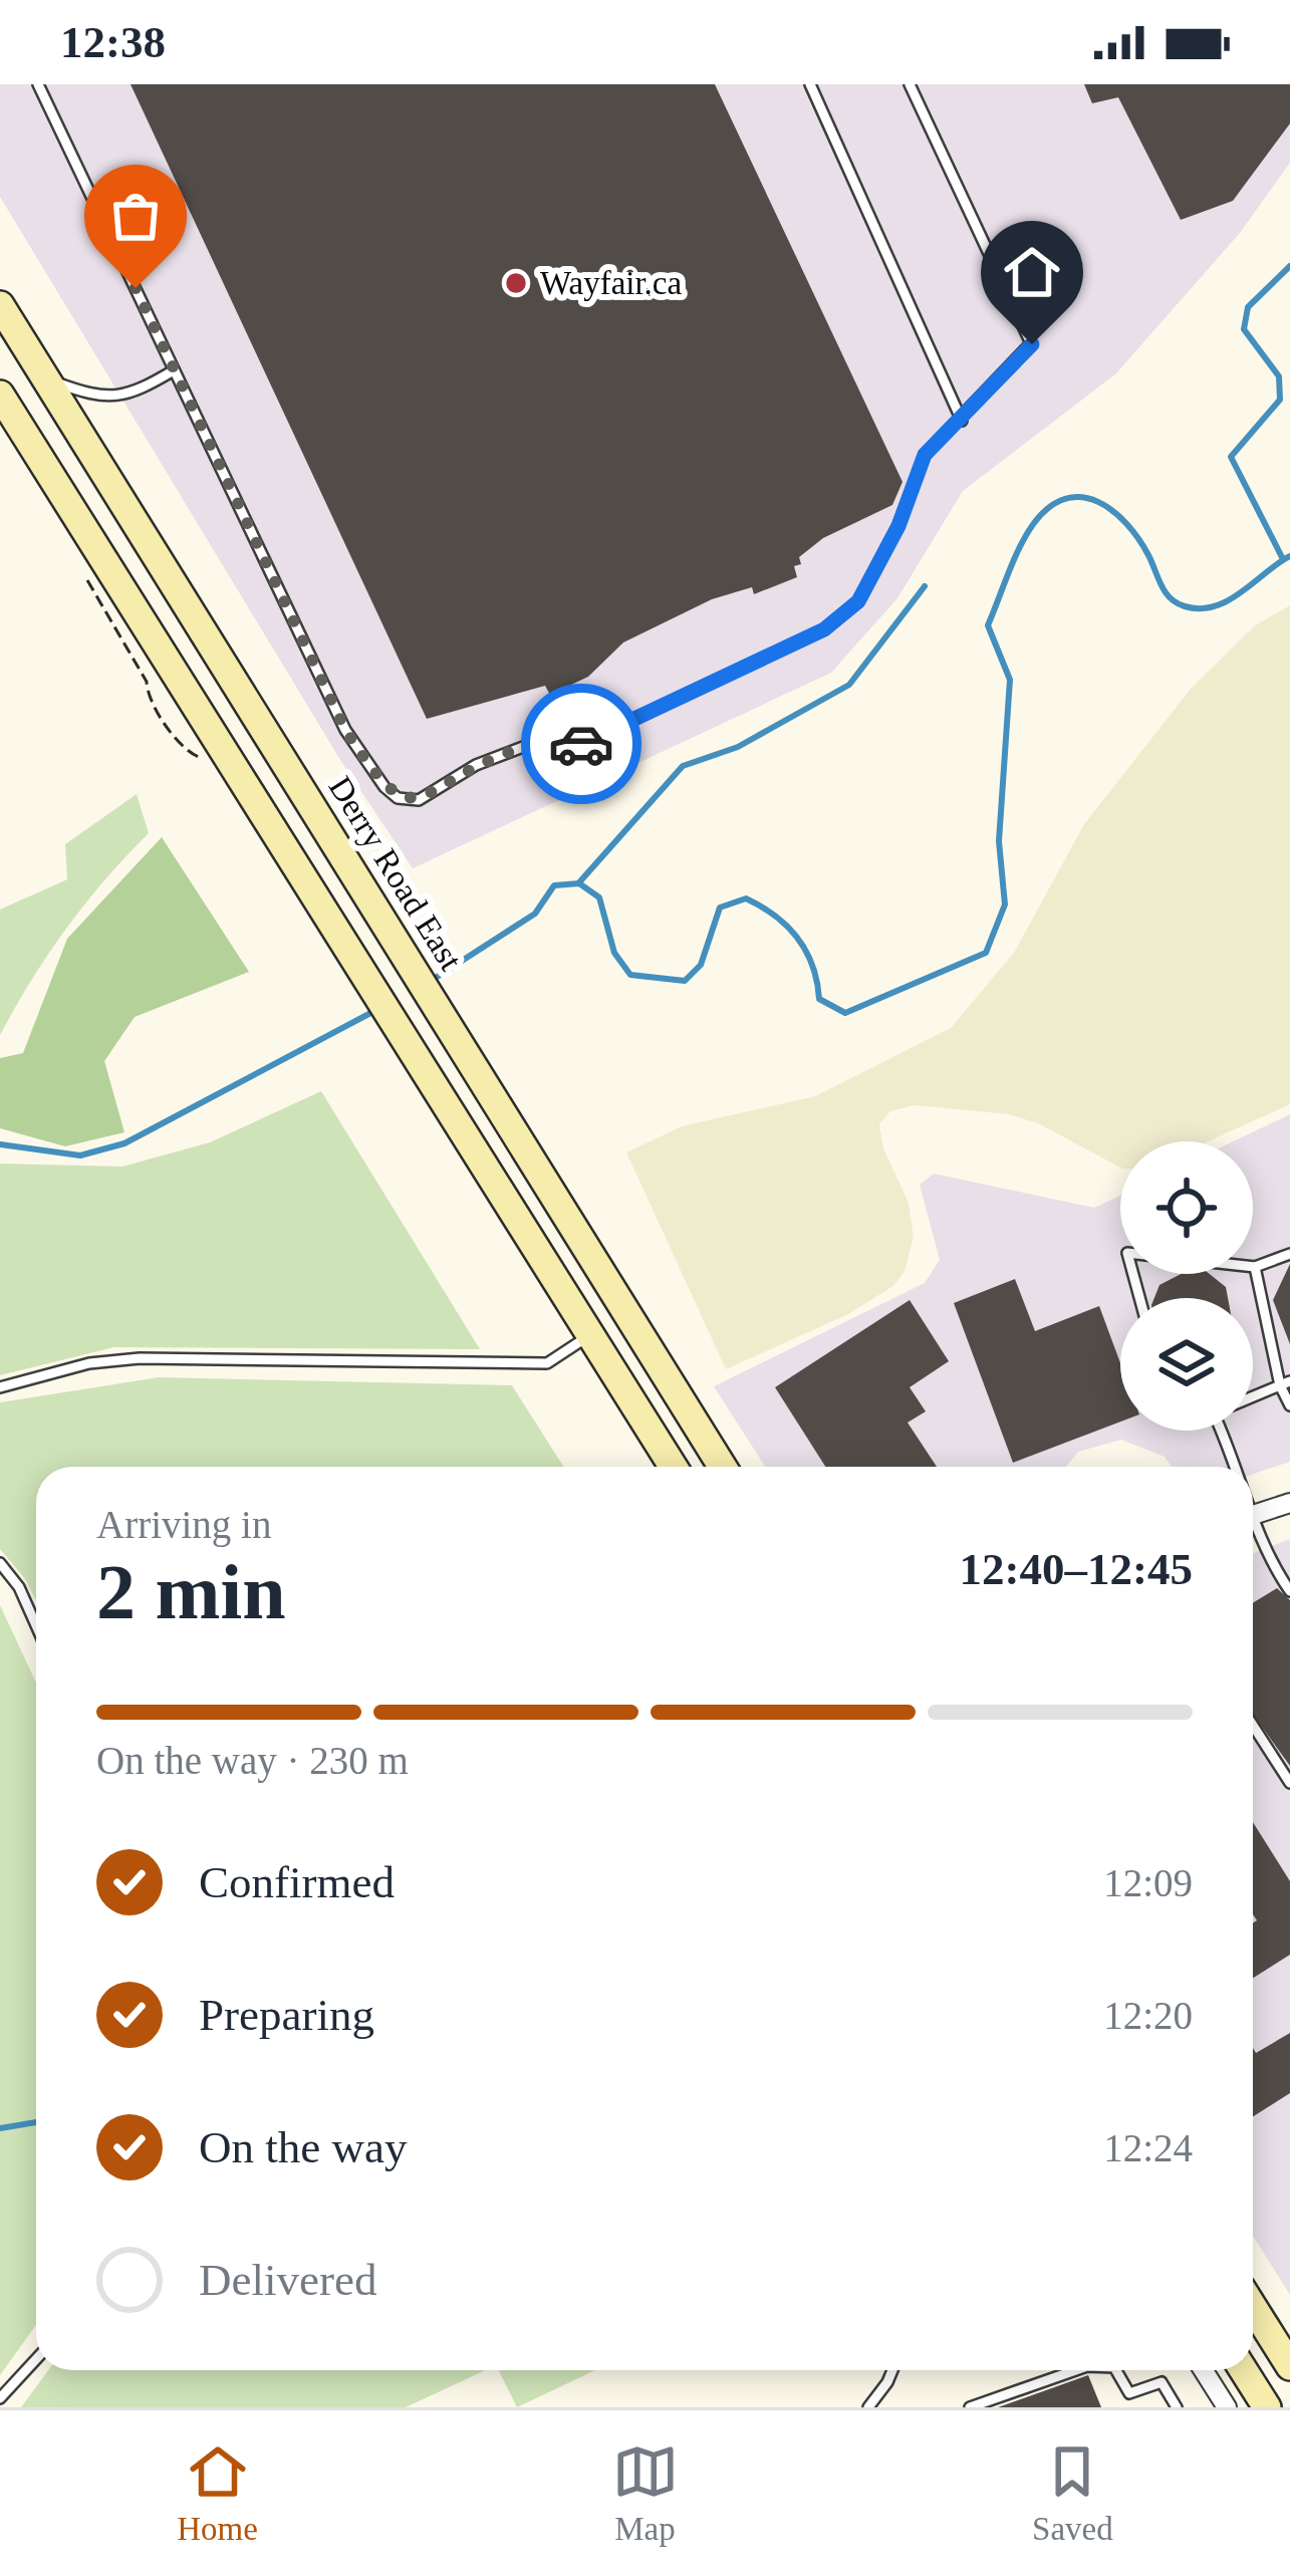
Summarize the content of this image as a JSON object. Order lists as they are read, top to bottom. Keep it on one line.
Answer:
{"streets":{"main road":["Derry Road East"]},"places":["Wayfair.ca"],"page":{"status":"12:38","heading":["2 min","Arriving in","12:40–12:45"],"bar":"On the way · 230 m","list":[["Confirmed","12:09"],["Preparing","12:20"],["On the way","12:24"],"Delivered"],"tabs":["Home","Map","Saved"]}}
